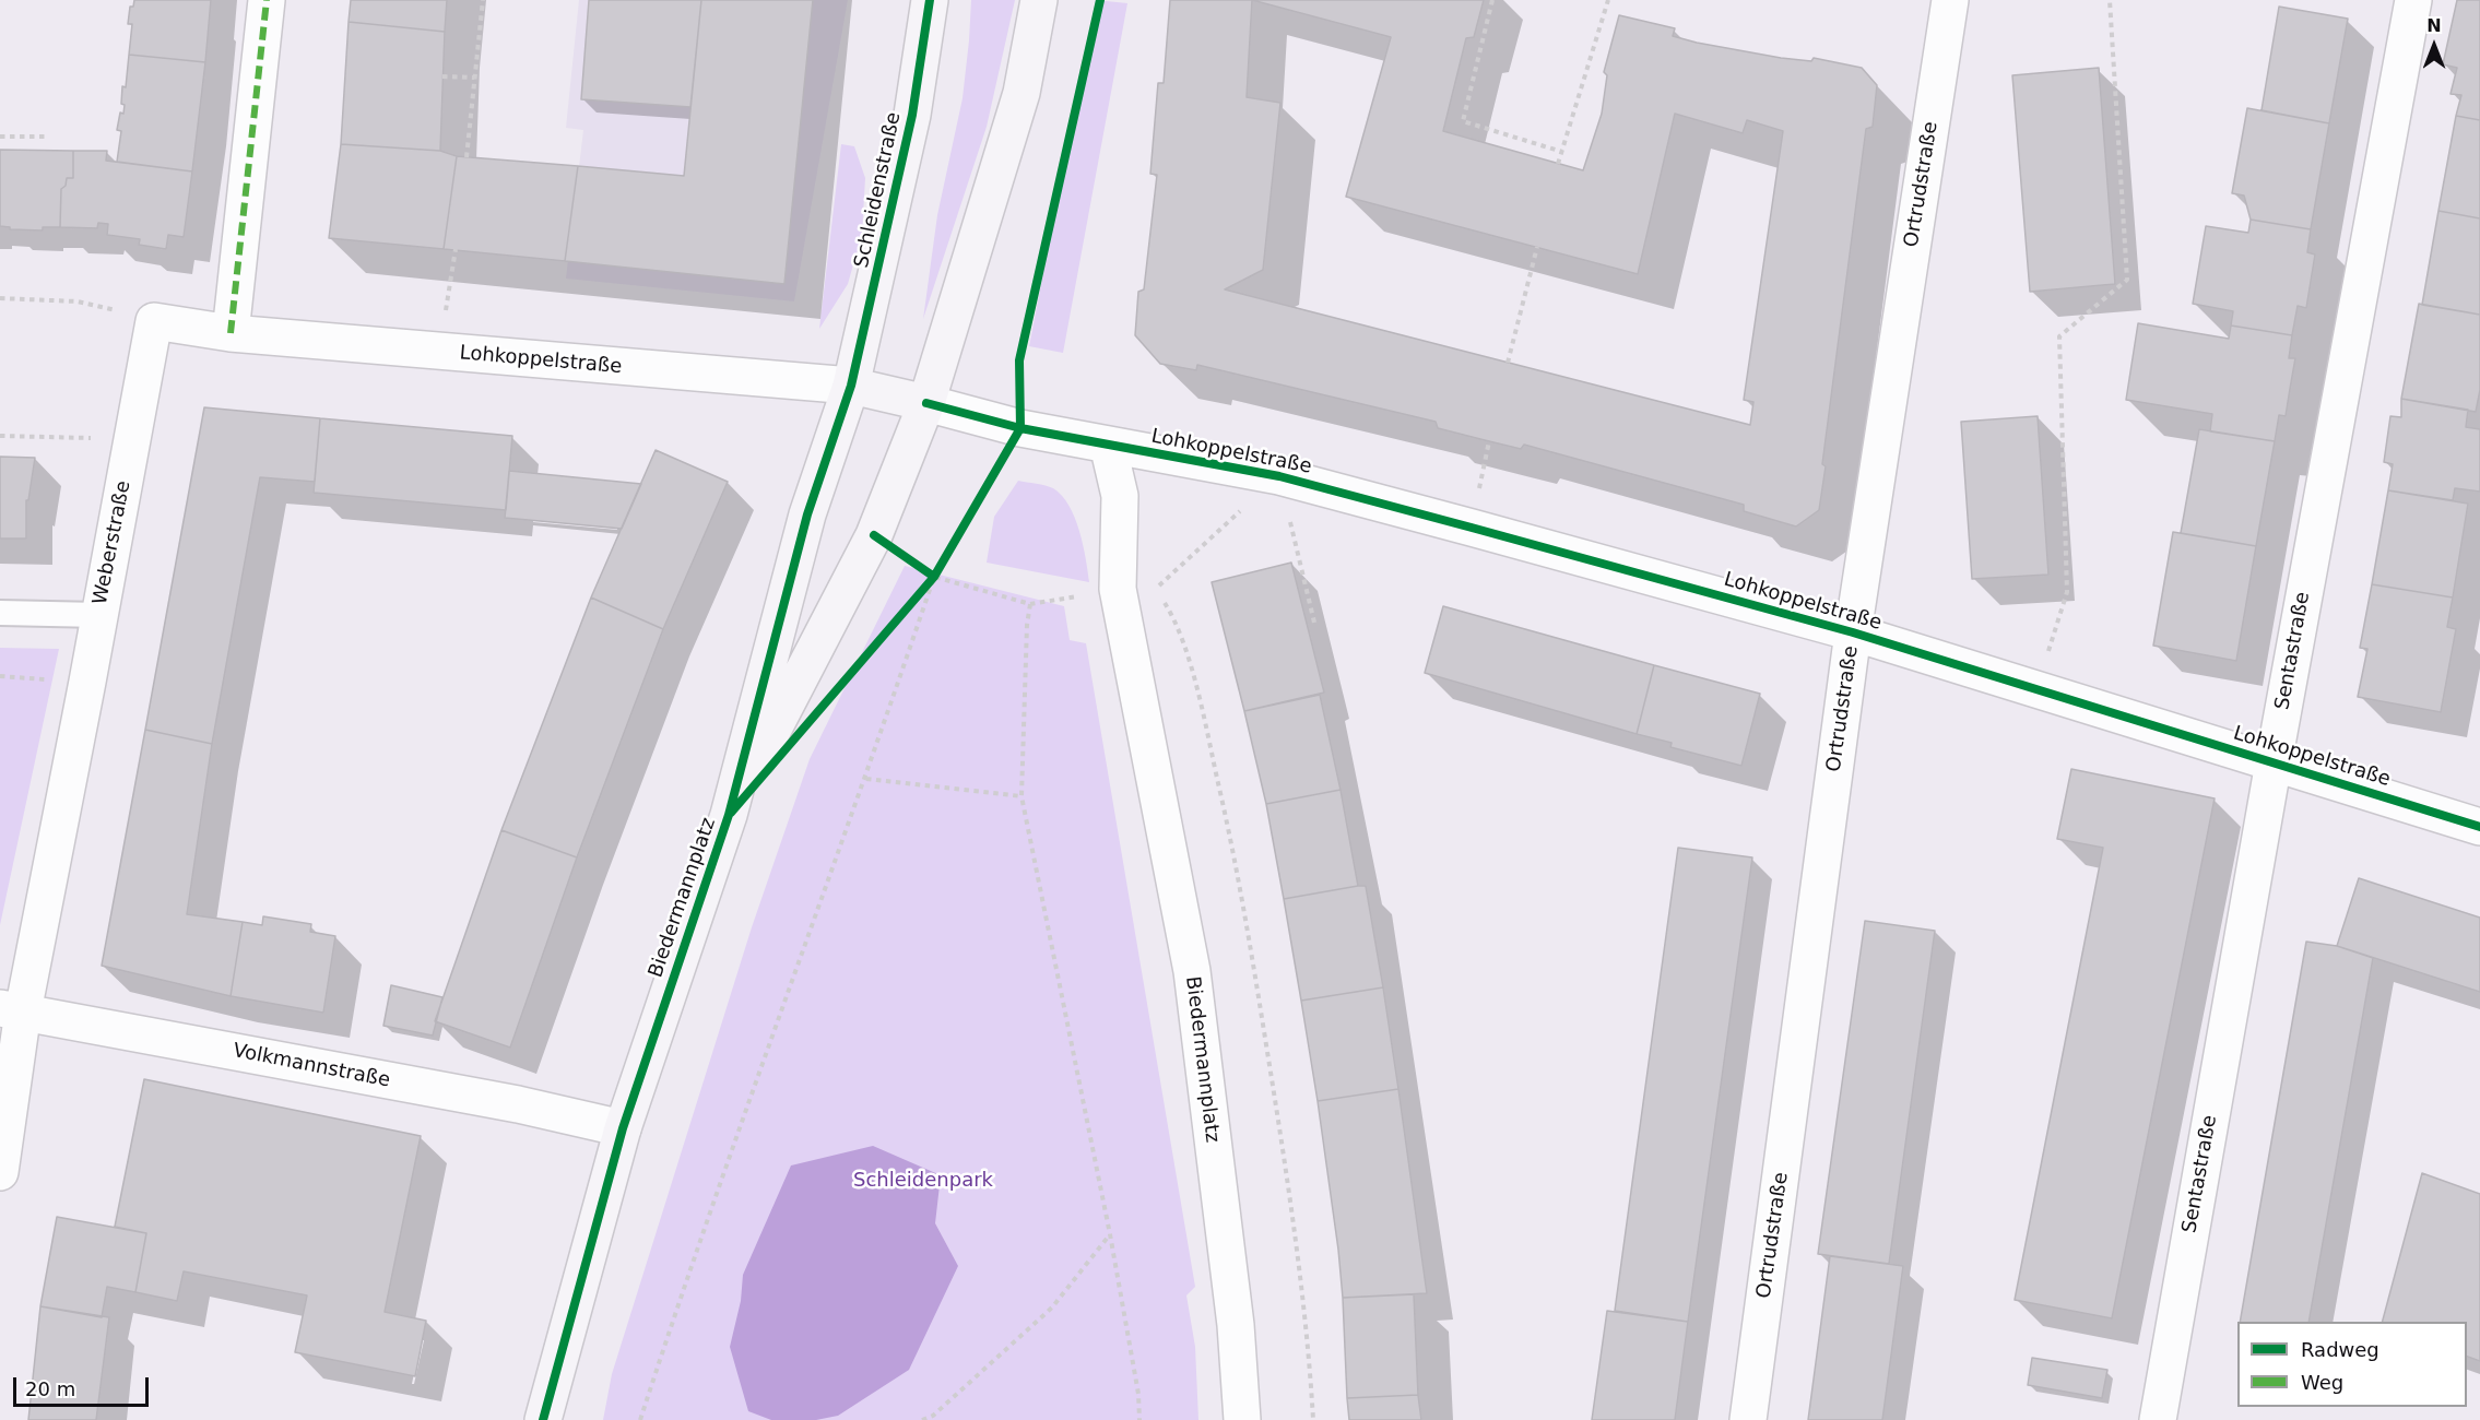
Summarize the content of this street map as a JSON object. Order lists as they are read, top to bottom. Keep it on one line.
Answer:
{"streets":{"main road":["Schleidenstraße","Biedermannplatz"],"street":["Ortrudstraße","Lohkoppelstraße","Weberstraße","Sentastraße","Volkmannstraße"]},"crossings":[["Ortrudstraße","Lohkoppelstraße"],["Schleidenstraße","Lohkoppelstraße"],["Schleidenstraße","Biedermannplatz"],["Lohkoppelstraße","Sentastraße"],["Lohkoppelstraße","Biedermannplatz"],["Weberstraße","Volkmannstraße"],["Biedermannplatz","Volkmannstraße"]],"parks":["Schleidenpark"],"legend":["Radweg","Weg"],"scale_bar":"20 m","north":"top"}
